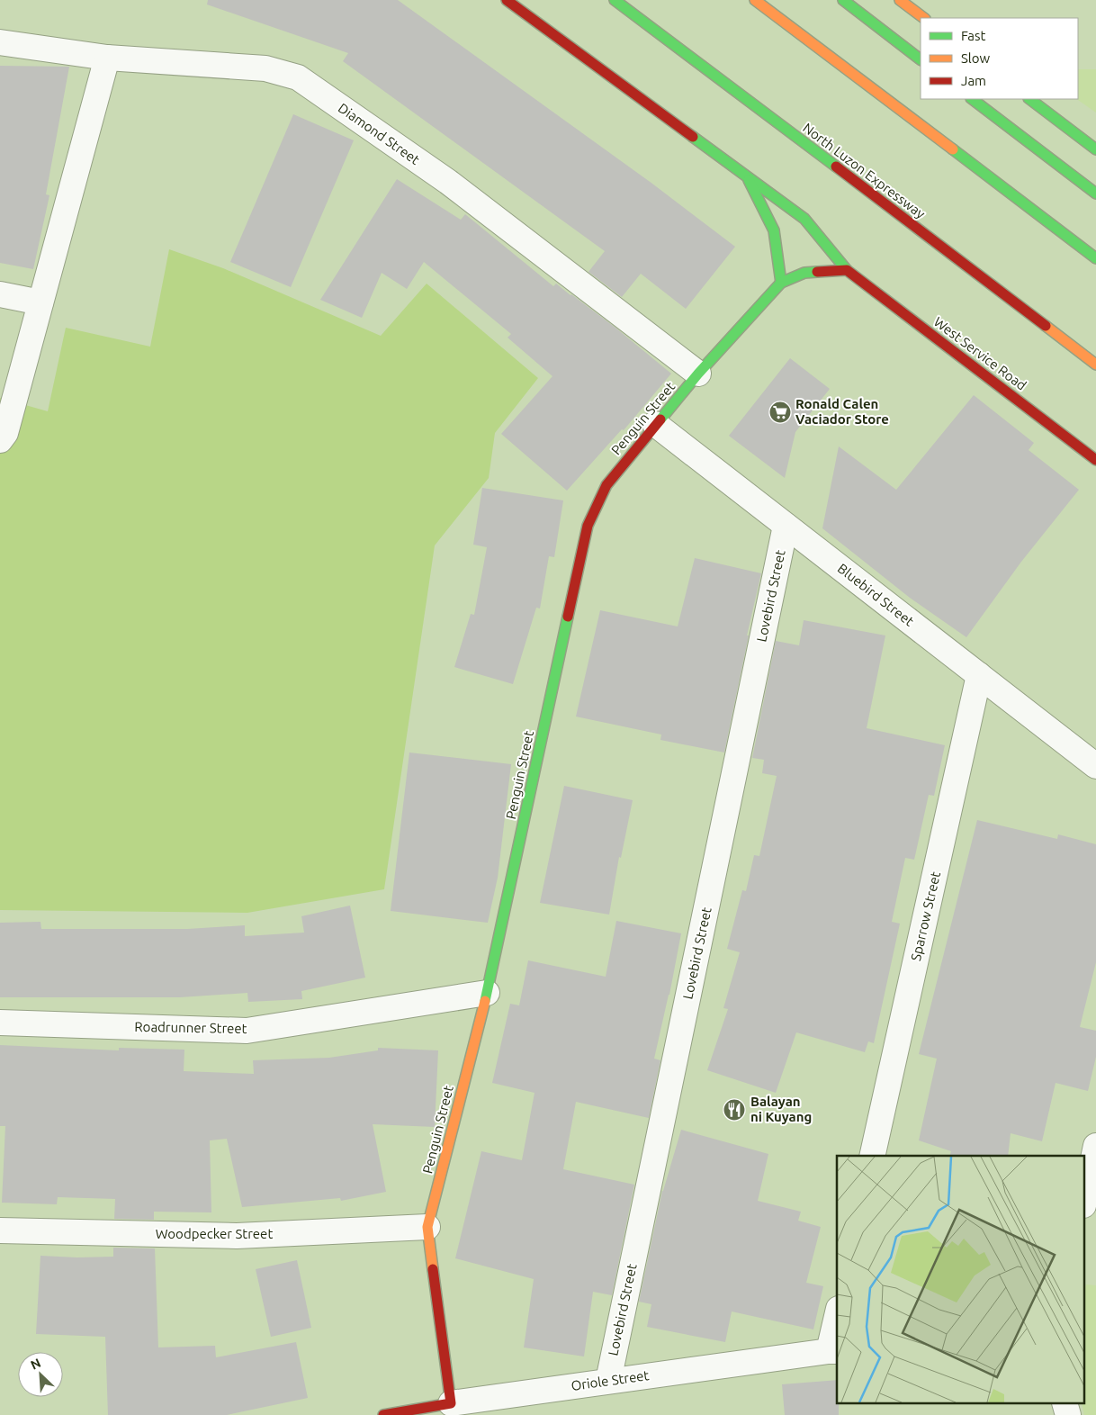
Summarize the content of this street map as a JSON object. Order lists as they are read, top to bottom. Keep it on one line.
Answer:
{"streets":{"main road":["North Luzon Expressway","West Service Road","Penguin Street","Oriole Street"],"street":["Diamond Street","Bluebird Street","Lovebird Street","Sparrow Street","Roadrunner Street","Woodpecker Street"]},"crossings":[["Diamond Street","Penguin Street"],["West Service Road","Penguin Street"],["Penguin Street","Bluebird Street"],["Penguin Street","Roadrunner Street"],["Penguin Street","Woodpecker Street"],["Penguin Street","Oriole Street"],["Bluebird Street","Lovebird Street"],["Bluebird Street","Sparrow Street"],["Lovebird Street","Oriole Street"]],"places":{"supermarket":["Ronald Calen Vaciador Store"],"restaurant":["Balayan ni Kuyang"]},"legend":["Fast","Slow","Jam"],"north":"top left"}
